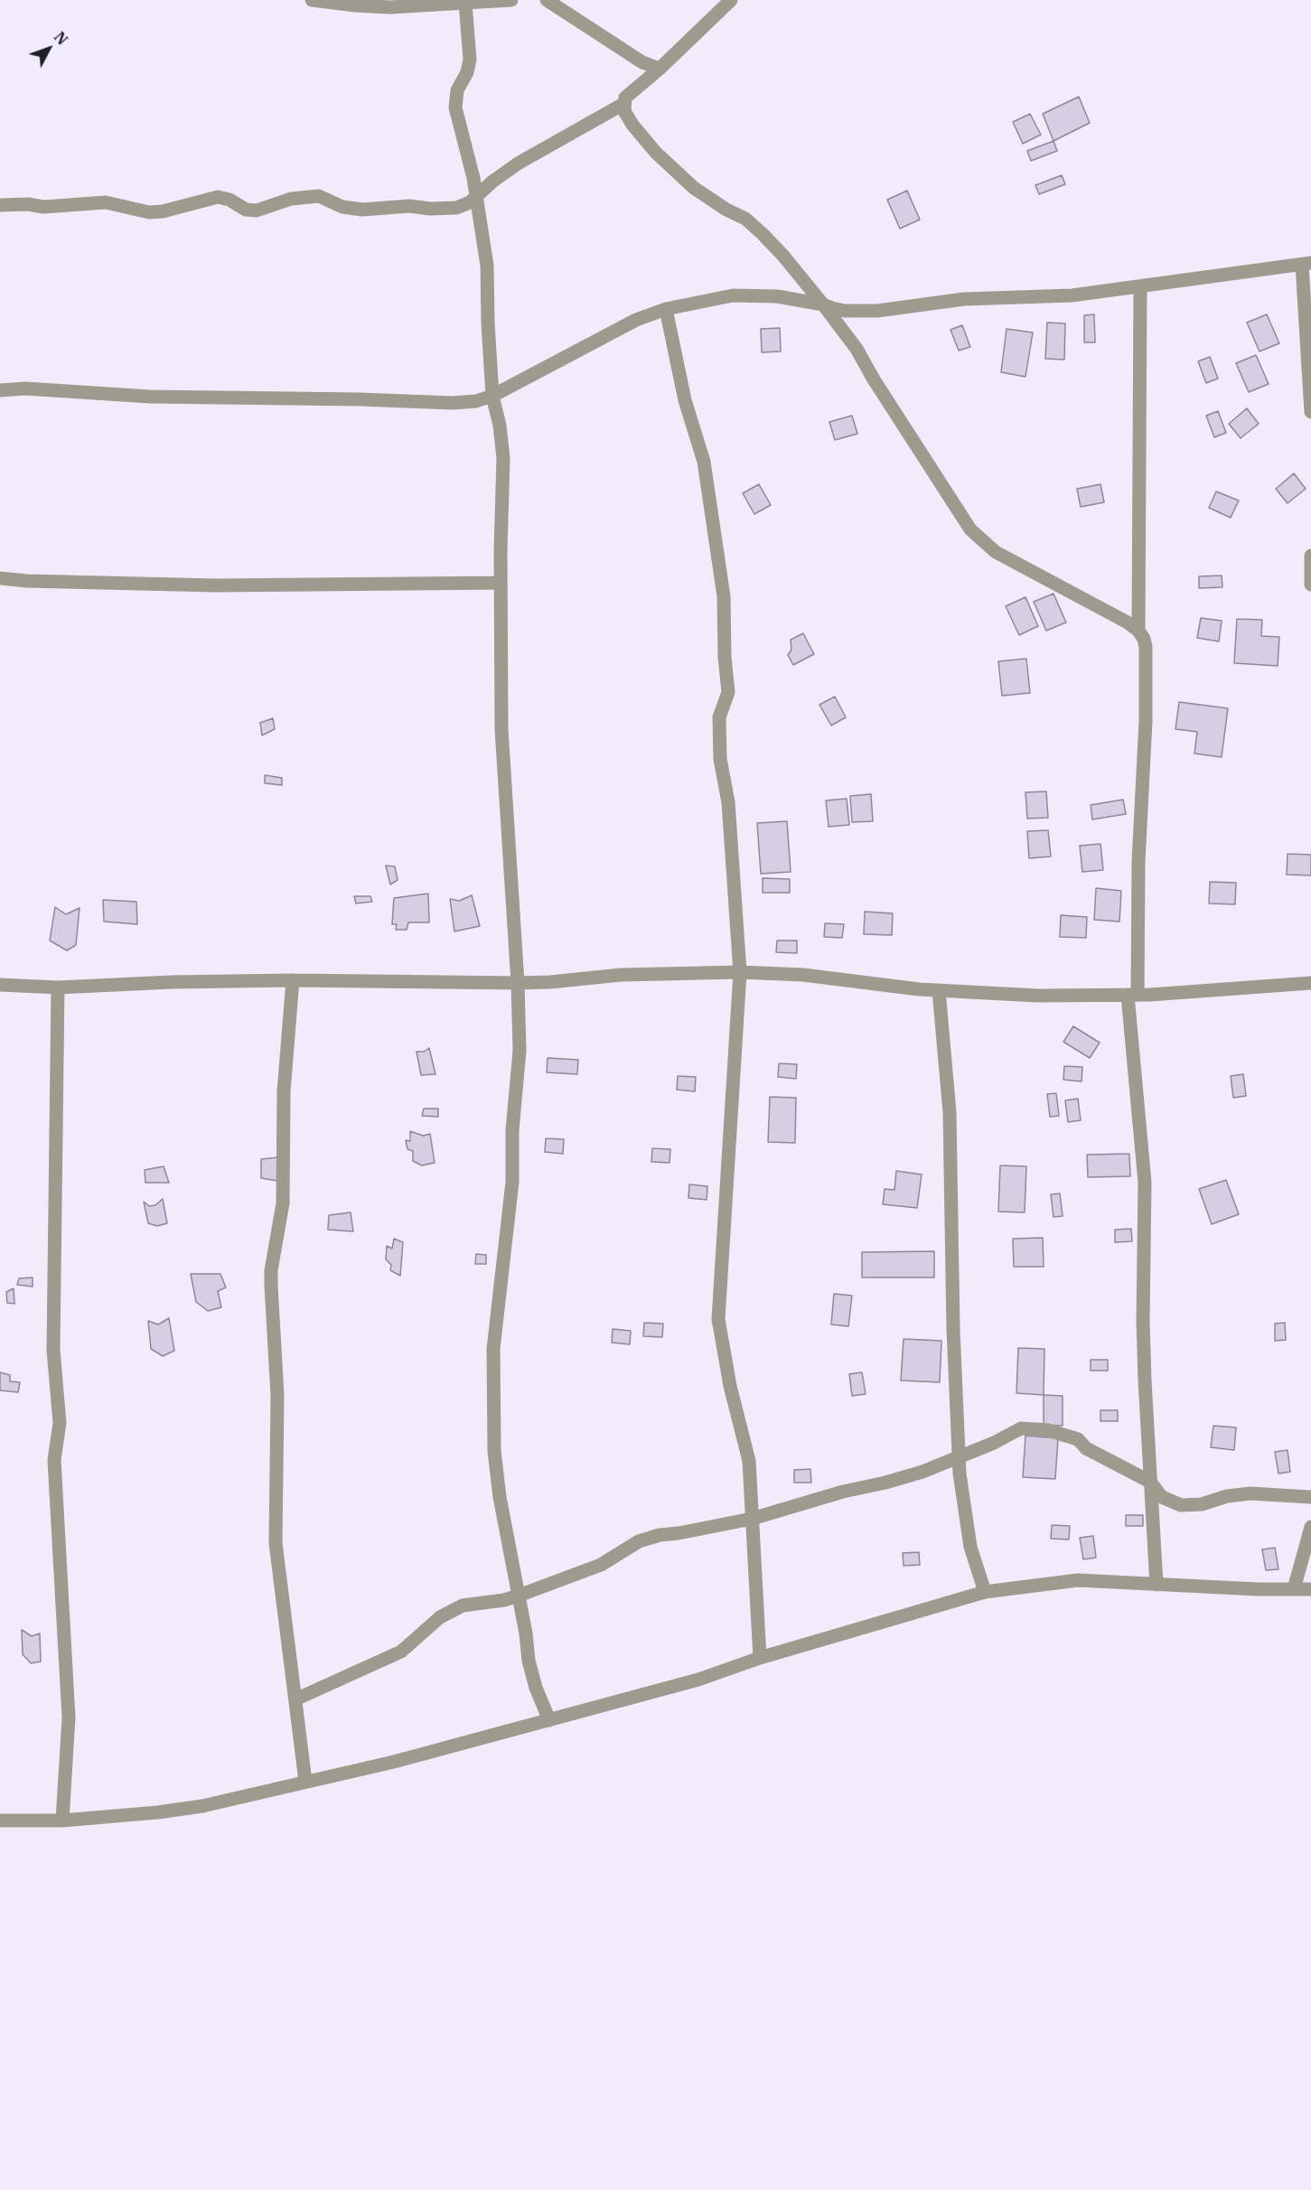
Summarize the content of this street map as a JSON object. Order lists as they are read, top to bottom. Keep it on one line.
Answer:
{"north":"top right"}
